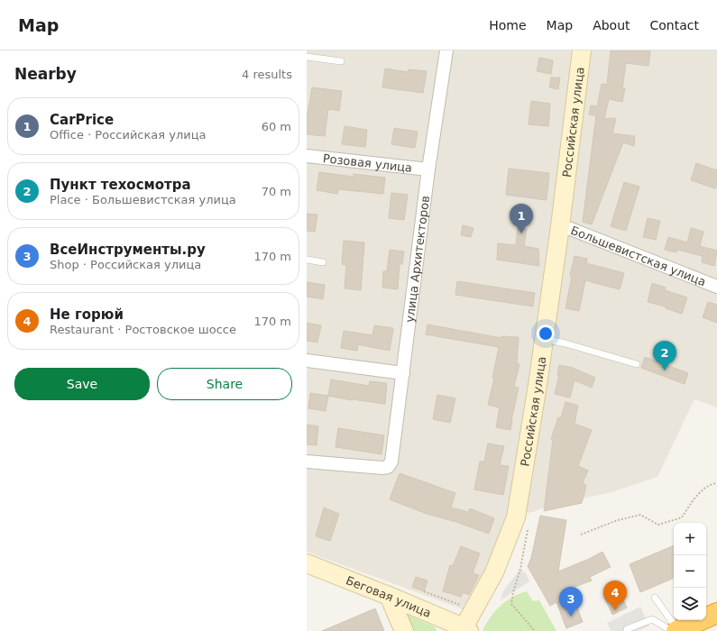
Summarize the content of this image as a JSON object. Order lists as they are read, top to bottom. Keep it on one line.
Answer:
{"streets":{"main road":["Российская улица","Беговая улица"],"street":["Розовая улица","Большевистская улица","улица Архитекторов"]},"crossings":[["Российская улица","Большевистская улица"],["Российская улица","Беговая улица"],["Розовая улица","улица Архитекторов"]],"page":{"header":"Map","nav":["Home","Map","About","Contact"],"heading":["Nearby","4 results"],"list":[{"mark":"1","name":"CarPrice","note":"Office · Российская улица","value":"60 m"},{"mark":"2","name":"Пункт техосмотра","note":"Place · Большевистская улица","value":"70 m"},{"mark":"3","name":"ВсеИнструменты.ру","note":"Shop · Российская улица","value":"170 m"},{"mark":"4","name":"Не горюй","note":"Restaurant · Ростовское шоссе","value":"170 m"}],"pins":["1","2","4","3"],"buttons":["Save","Share"],"map_buttons":["+","−"]}}
